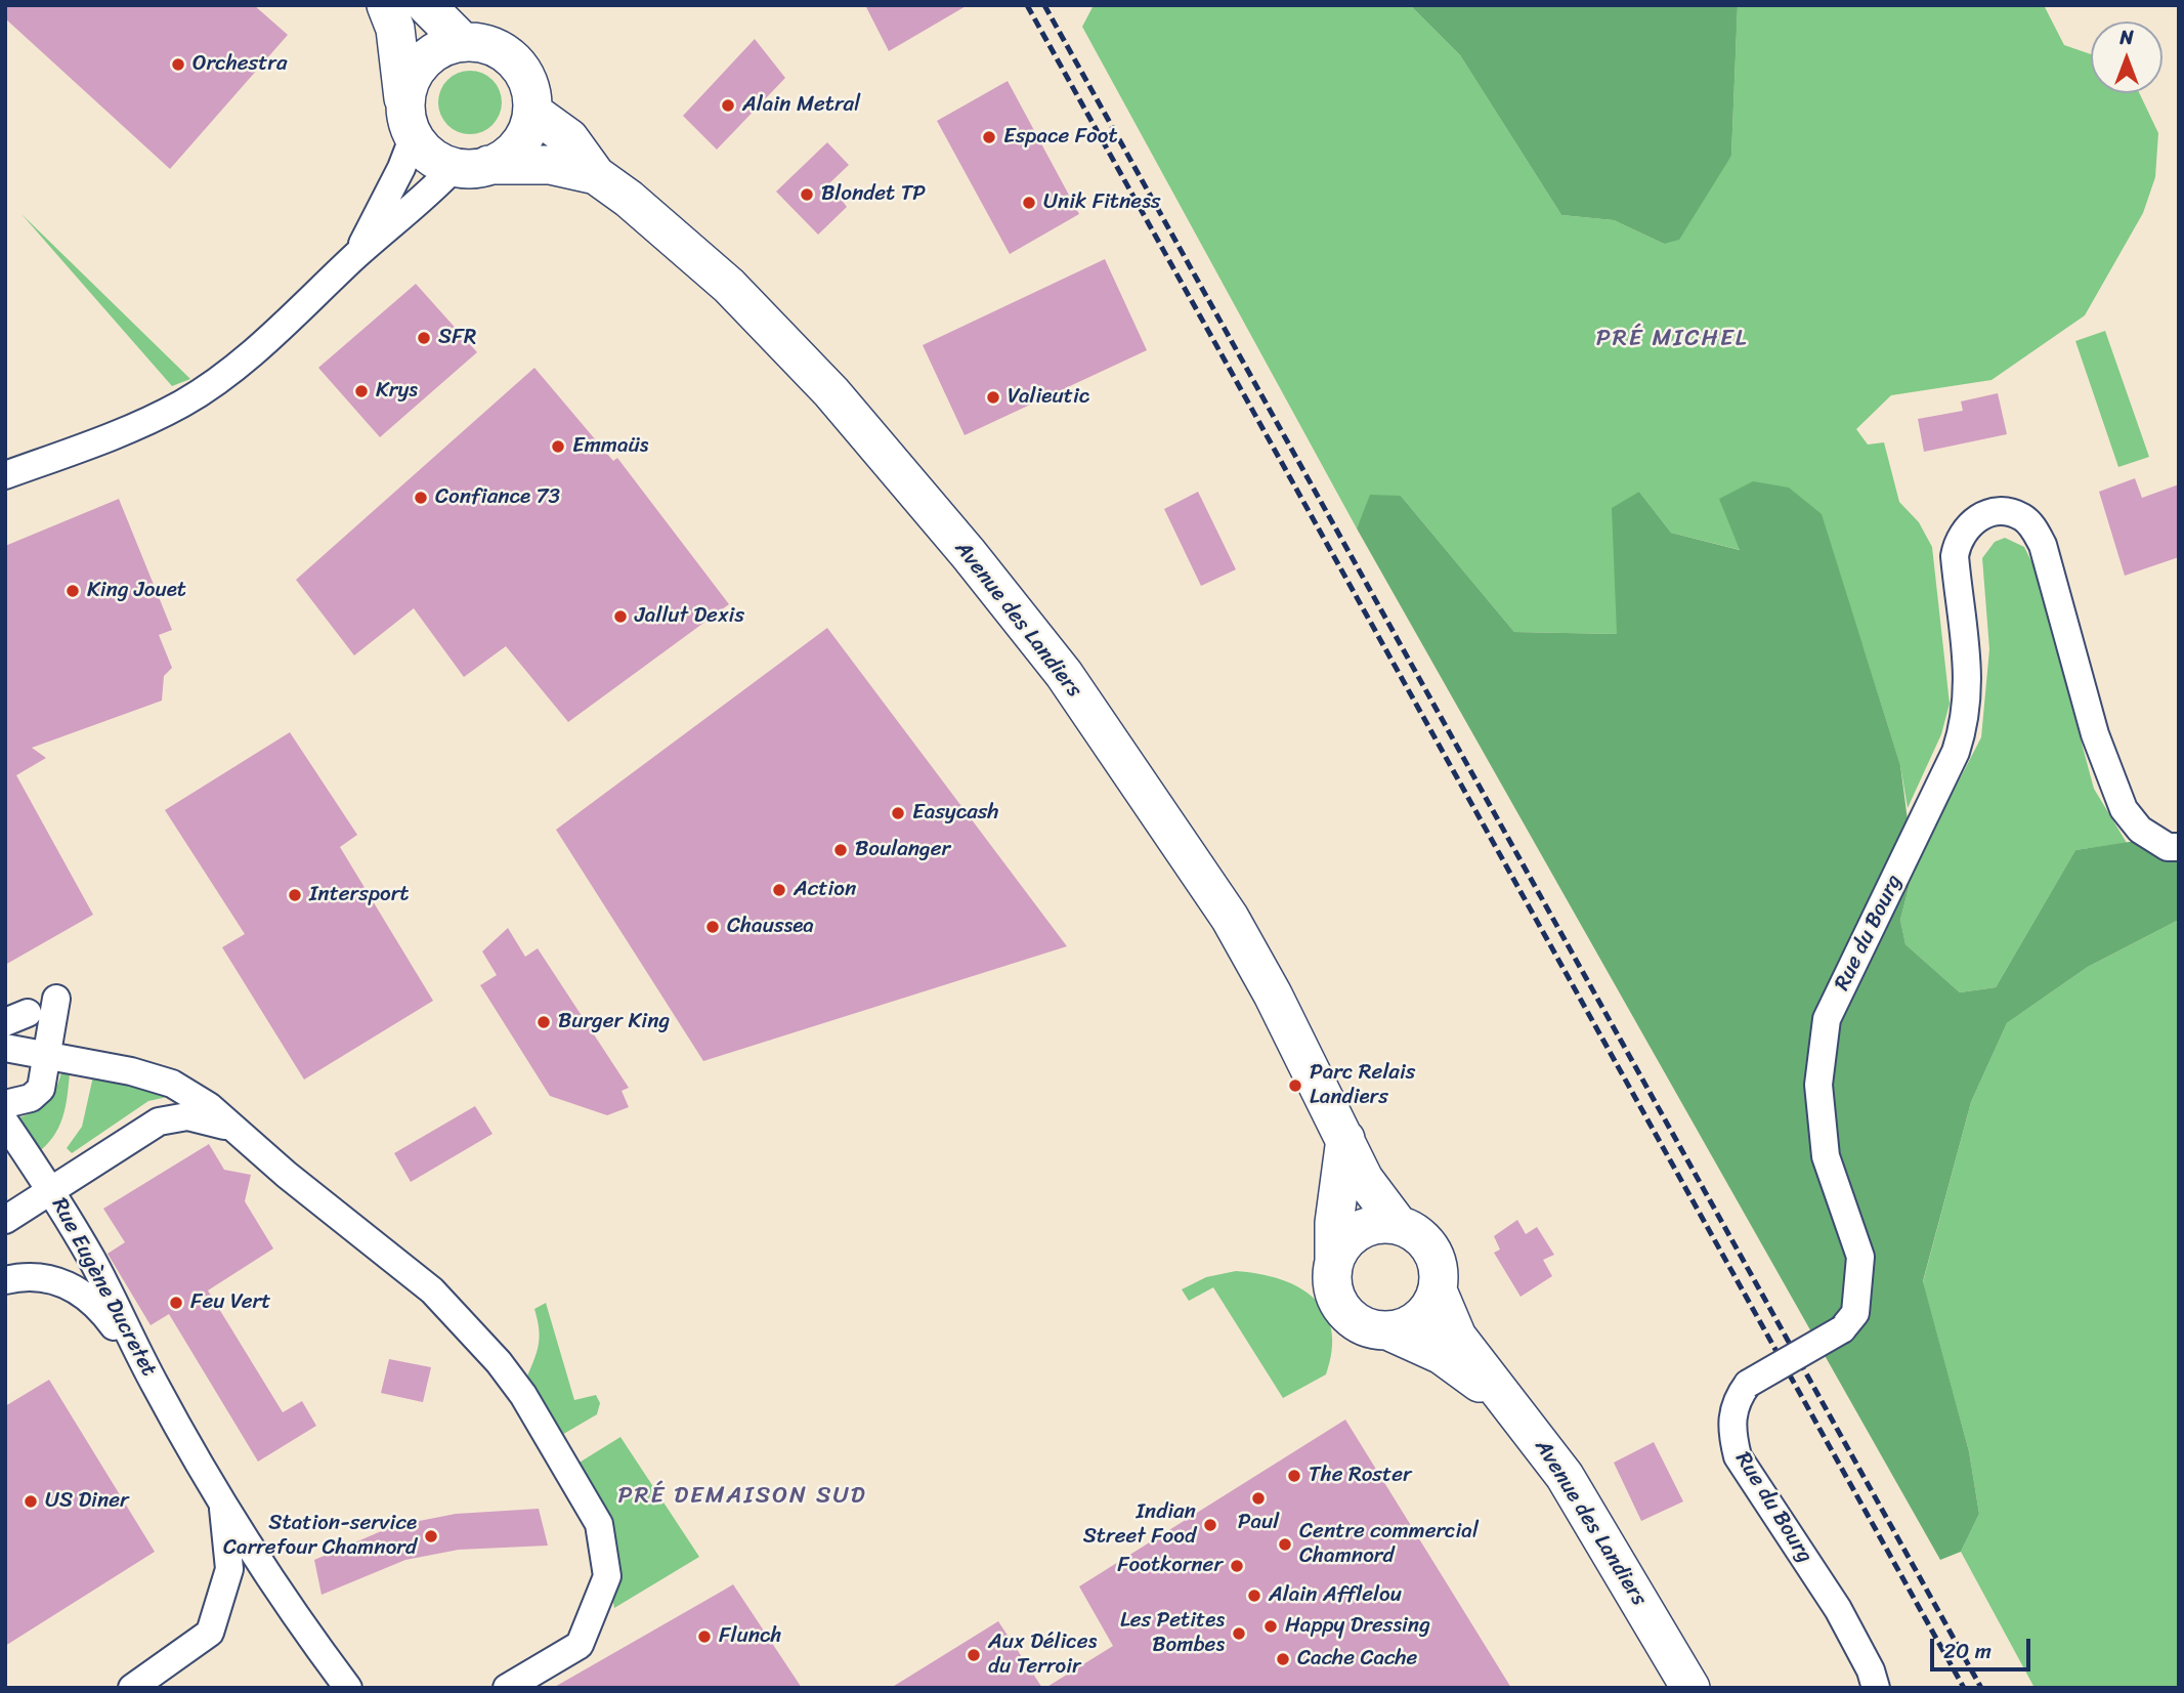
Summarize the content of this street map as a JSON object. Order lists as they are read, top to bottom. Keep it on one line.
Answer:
{"streets":{"main road":["Avenue des Landiers"],"street":["Rue du Bourg","Rue Eugène Ducretet"]},"districts":["PRÉ MICHEL","PRÉ DEMAISON SUD"],"places":["Orchestra","Alain Metral","Espace Foot","Blondet TP","Unik Fitness","SFR","Krys","Valieutic","Emmaüs","Confiance 73","King Jouet","Jallut Dexis","Easycash","Boulanger","Action","Intersport","Chaussea","Burger King","Parc Relais Landiers","Feu Vert","The Roster","Paul","US Diner","Indian Street Food","Station-service Carrefour Chamnord","Centre commercial Chamnord","Footkorner","Alain Afflelou","Happy Dressing","Les Petites Bombes","Flunch","Aux Délices du Terroir","Cache Cache"],"scale_bar":"20 m","north":"top"}
